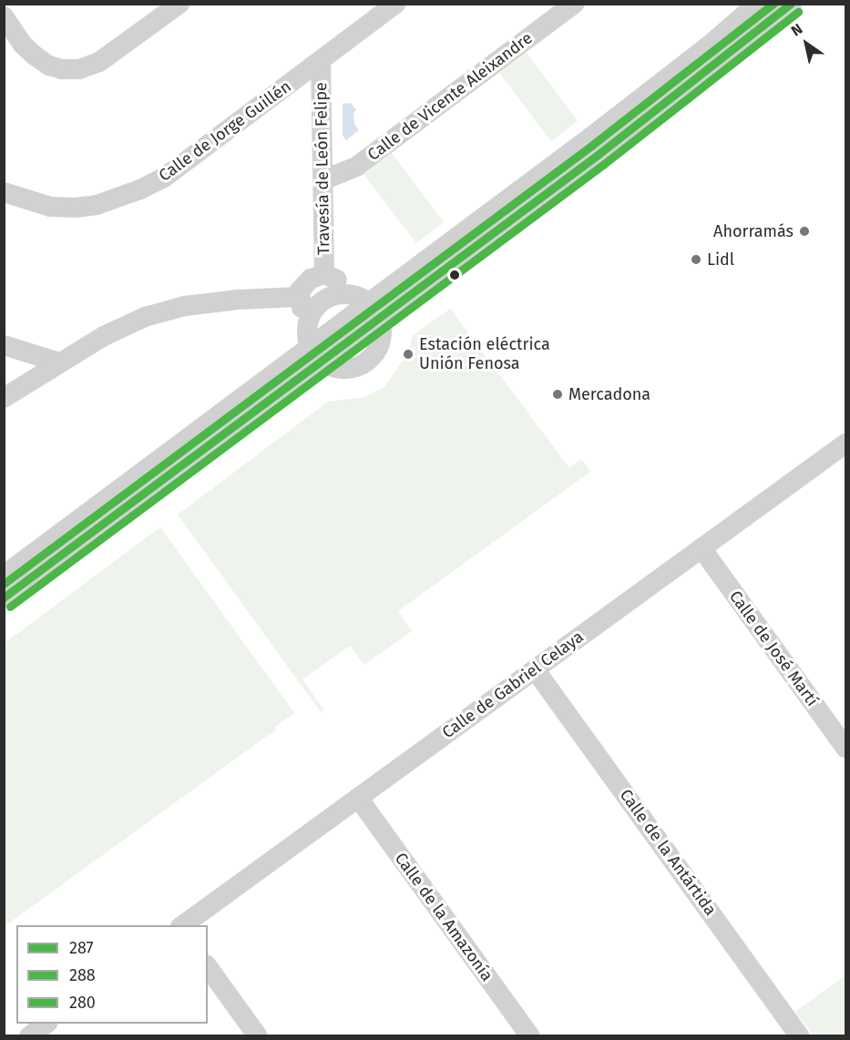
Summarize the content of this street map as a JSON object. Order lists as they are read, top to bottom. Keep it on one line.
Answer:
{"streets":{"street":["Calle de Vicente Aleixandre","Calle de Jorge Guillén","Travesía de León Felipe","Calle de José Martí","Calle de Gabriel Celaya","Calle de la Antártida","Calle de la Amazonía"]},"crossings":[["Calle de Vicente Aleixandre","Travesía de León Felipe"],["Calle de Jorge Guillén","Travesía de León Felipe"],["Calle de José Martí","Calle de Gabriel Celaya"],["Calle de Gabriel Celaya","Calle de la Antártida"],["Calle de Gabriel Celaya","Calle de la Amazonía"]],"places":["Ahorramás","Lidl","Estación eléctrica Unión Fenosa","Mercadona"],"lines":["transit line 287","transit line 280","transit line 288"],"legend":["287","288","280"],"north":"top left"}
